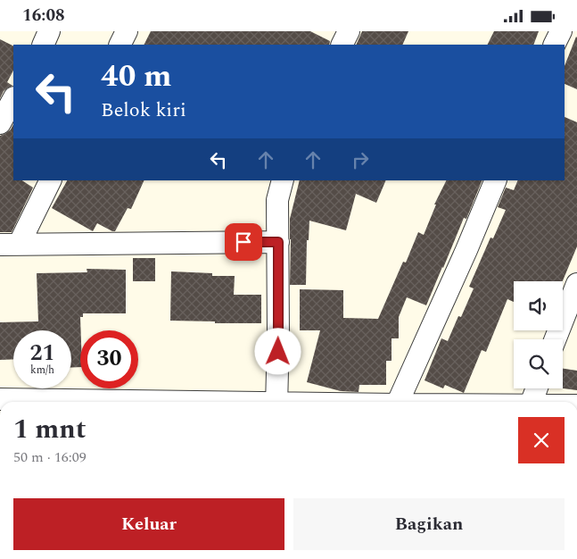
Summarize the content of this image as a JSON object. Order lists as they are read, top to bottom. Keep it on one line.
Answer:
{"page":{"status":"16:08","turn":["40 m","Belok kiri"],"speed":"21 km/h","limit":"30","heading":["1 mnt","50 m · 16:09"],"buttons":["Keluar","Bagikan"]}}
